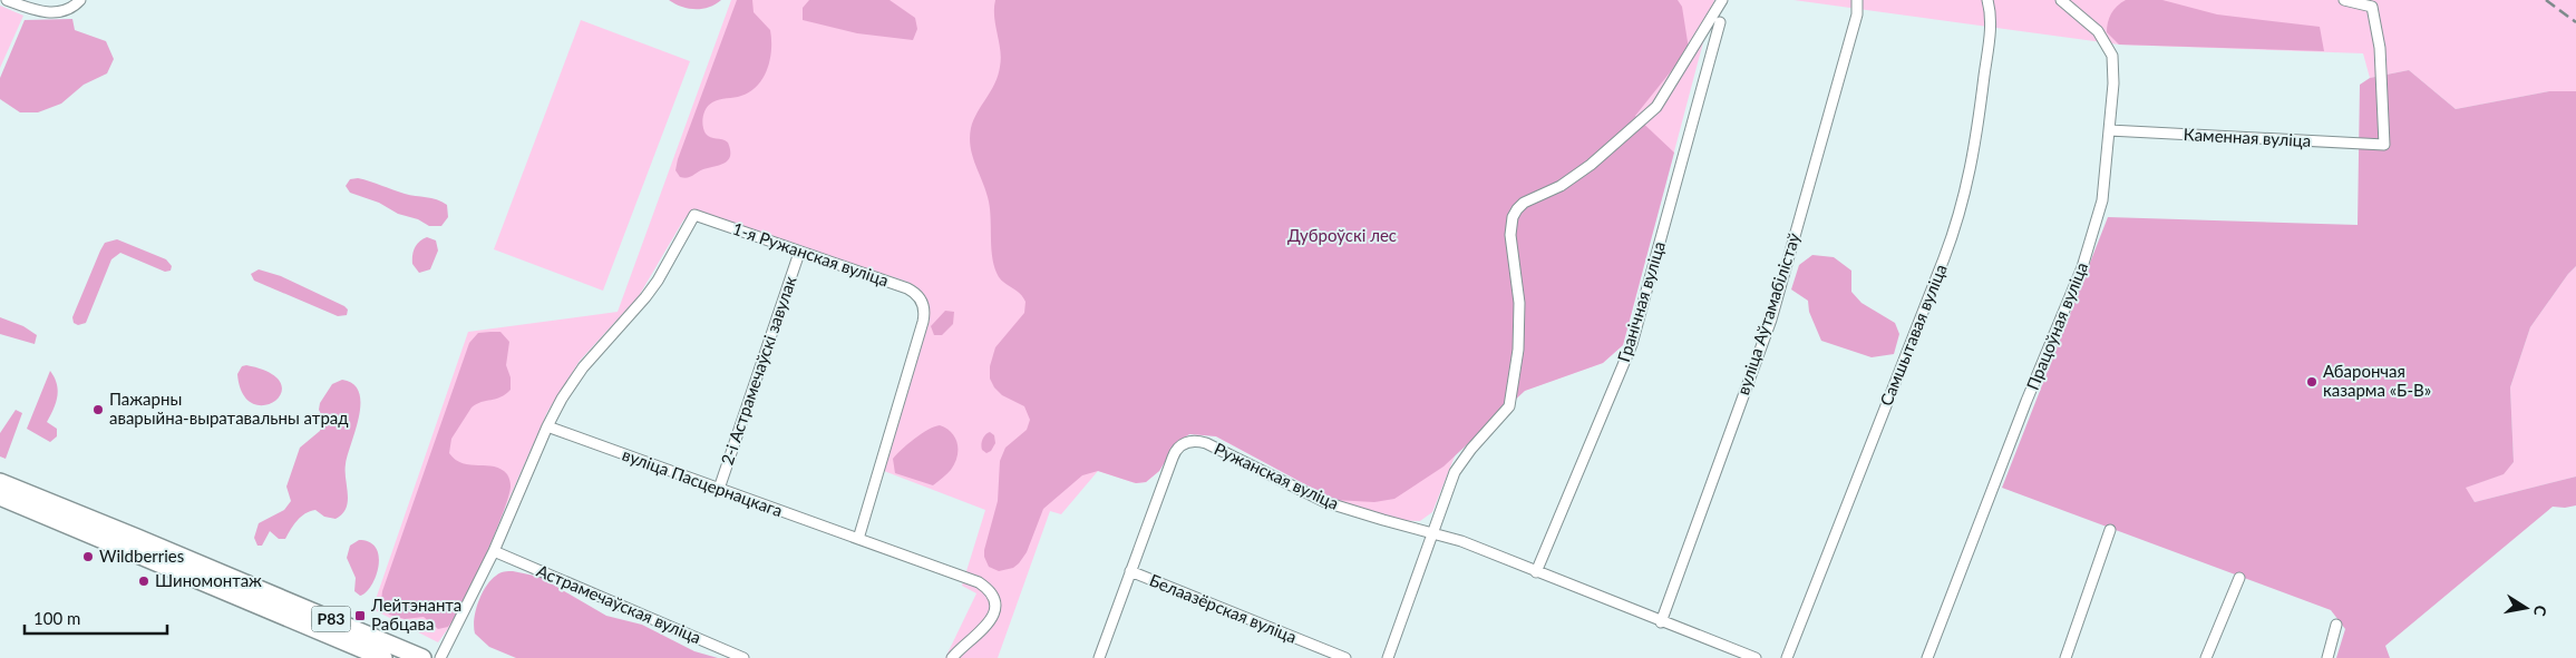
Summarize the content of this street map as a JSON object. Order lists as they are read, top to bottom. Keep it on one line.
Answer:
{"streets":{"highway":["Р83"],"street":["Каменная вуліца","1-я Ружанская вуліца","Гранічная вуліца","вуліца Аўтамабілістаў","Працоўная вуліца","Самшытавая вуліца","2-і Астрамечаўскі завулак","Ружанская вуліца","вуліца Пасцернацкага","Астрамечаўская вуліца","Белаазёрская вуліца"]},"crossings":[["Каменная вуліца","Працоўная вуліца"],["1-я Ружанская вуліца","2-і Астрамечаўскі завулак"],["1-я Ружанская вуліца","вуліца Пасцернацкага"],["2-і Астрамечаўскі завулак","вуліца Пасцернацкага"],["Ружанская вуліца","Белаазёрская вуліца"]],"parks":["Дуброўскі лес"],"places":{"other":["Абарончая казарма «Б-В»","Пажарны аварыйна-выратавальны атрад","Wildberries","Шиномонтаж"],"transit":["Лейтэнанта Рабцава"]},"scale_bar":"100 m","north":"right"}
